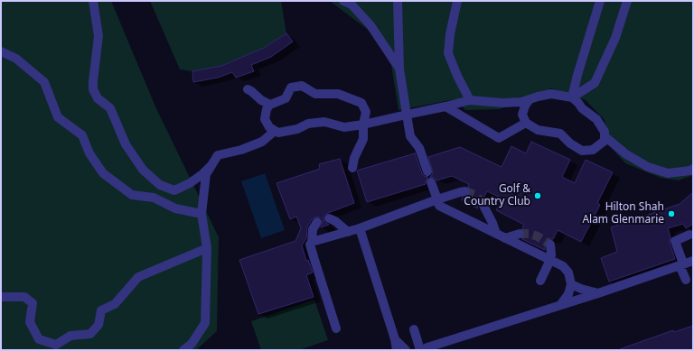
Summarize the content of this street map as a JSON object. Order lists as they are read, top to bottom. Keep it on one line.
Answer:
{"places":["Golf & Country Club","Hilton Shah Alam Glenmarie"]}
